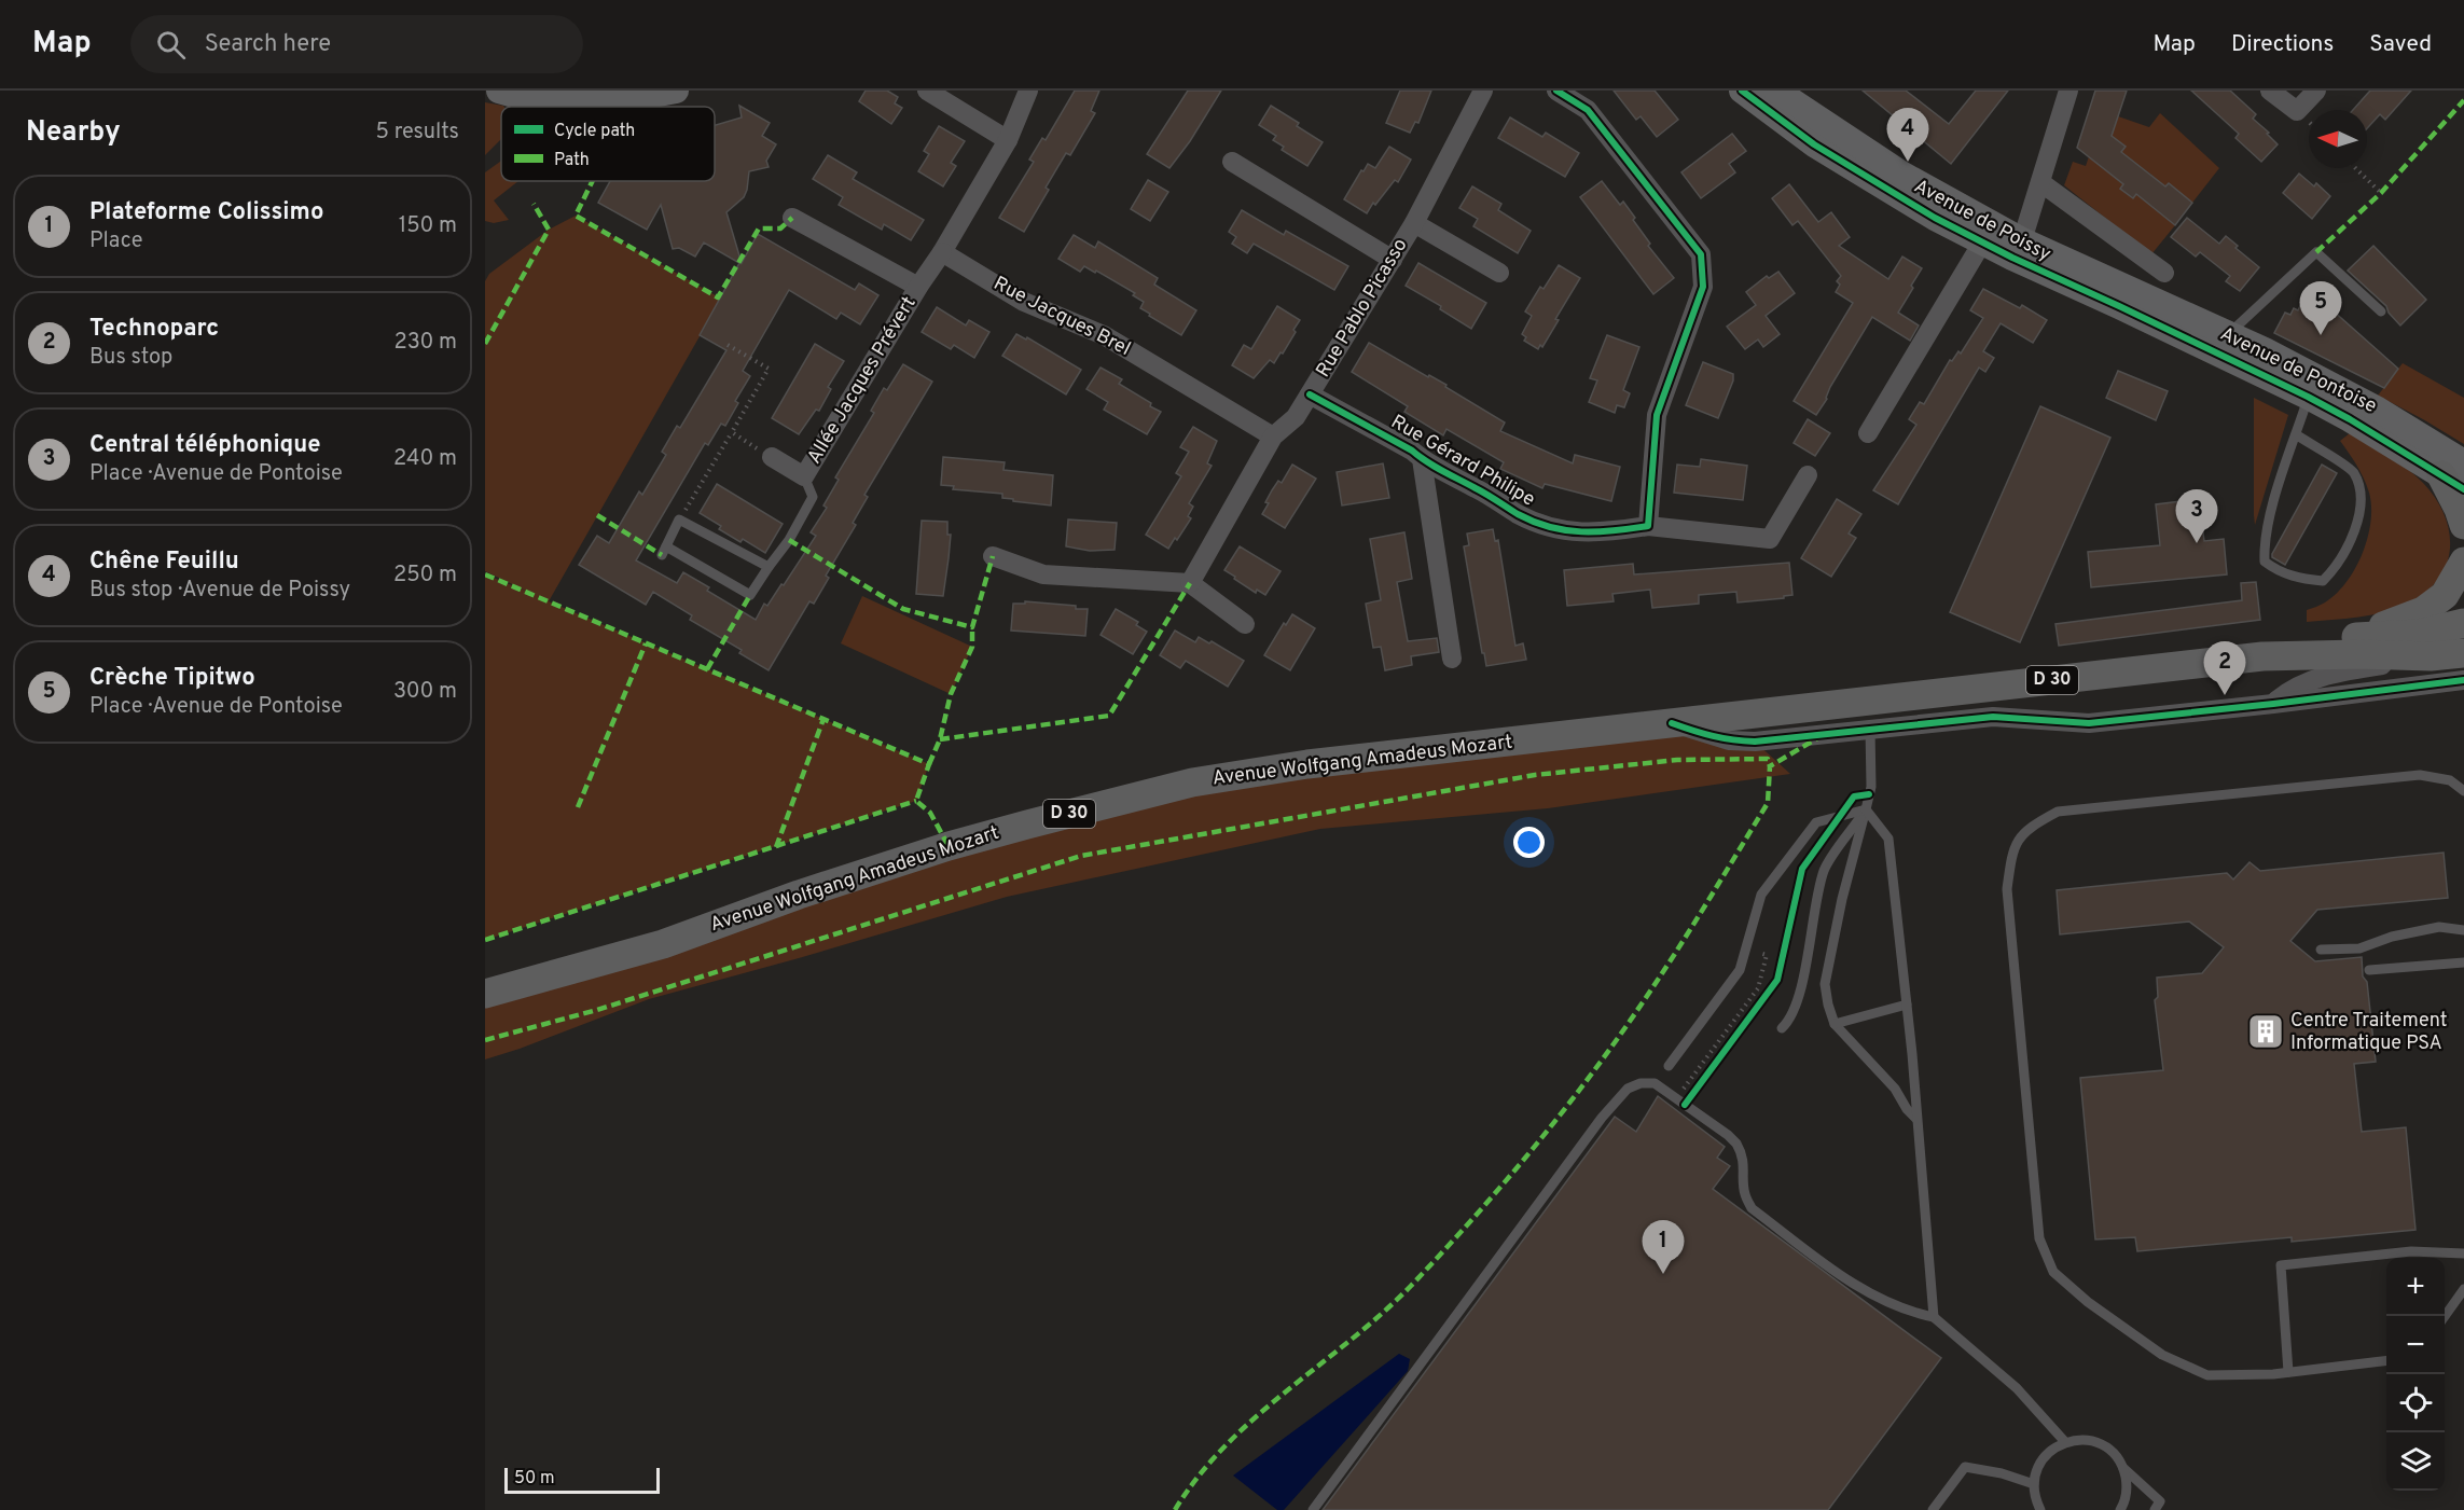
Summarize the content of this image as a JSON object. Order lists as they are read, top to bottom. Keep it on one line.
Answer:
{"streets":{"main road":["D 30","Avenue Wolfgang Amadeus Mozart"],"street":["Avenue de Poissy","Rue Pablo Picasso","Rue Jacques Brel","Avenue de Pontoise","Allée Jacques Prévert","Rue Gérard Philipe"]},"crossings":[["Avenue de Poissy","Avenue de Pontoise"],["Rue Pablo Picasso","Rue Jacques Brel"],["Rue Pablo Picasso","Rue Gérard Philipe"],["Rue Jacques Brel","Allée Jacques Prévert"],["D 30","Avenue Wolfgang Amadeus Mozart"]],"places":{"building":["Centre Traitement Informatique PSA"]},"legend":["Cycle path","Path"],"scale_bar":"50 m","north":"left","page":{"header":"Map","search":"Search here","nav":["Map","Directions","Saved"],"heading":["Nearby","5 results"],"pins":["4","5","3","2","1"],"list":[{"mark":"1","name":"Plateforme Colissimo","note":"Place","value":"150 m"},{"mark":"2","name":"Technoparc","note":"Bus stop","value":"230 m"},{"mark":"3","name":"Central téléphonique","note":"Place · Avenue de Pontoise","value":"240 m"},{"mark":"4","name":"Chêne Feuillu","note":"Bus stop · Avenue de Poissy","value":"250 m"},{"mark":"5","name":"Crèche Tipitwo","note":"Place · Avenue de Pontoise","value":"300 m"}],"map_buttons":["+","−"],"scale":"50 m"}}
